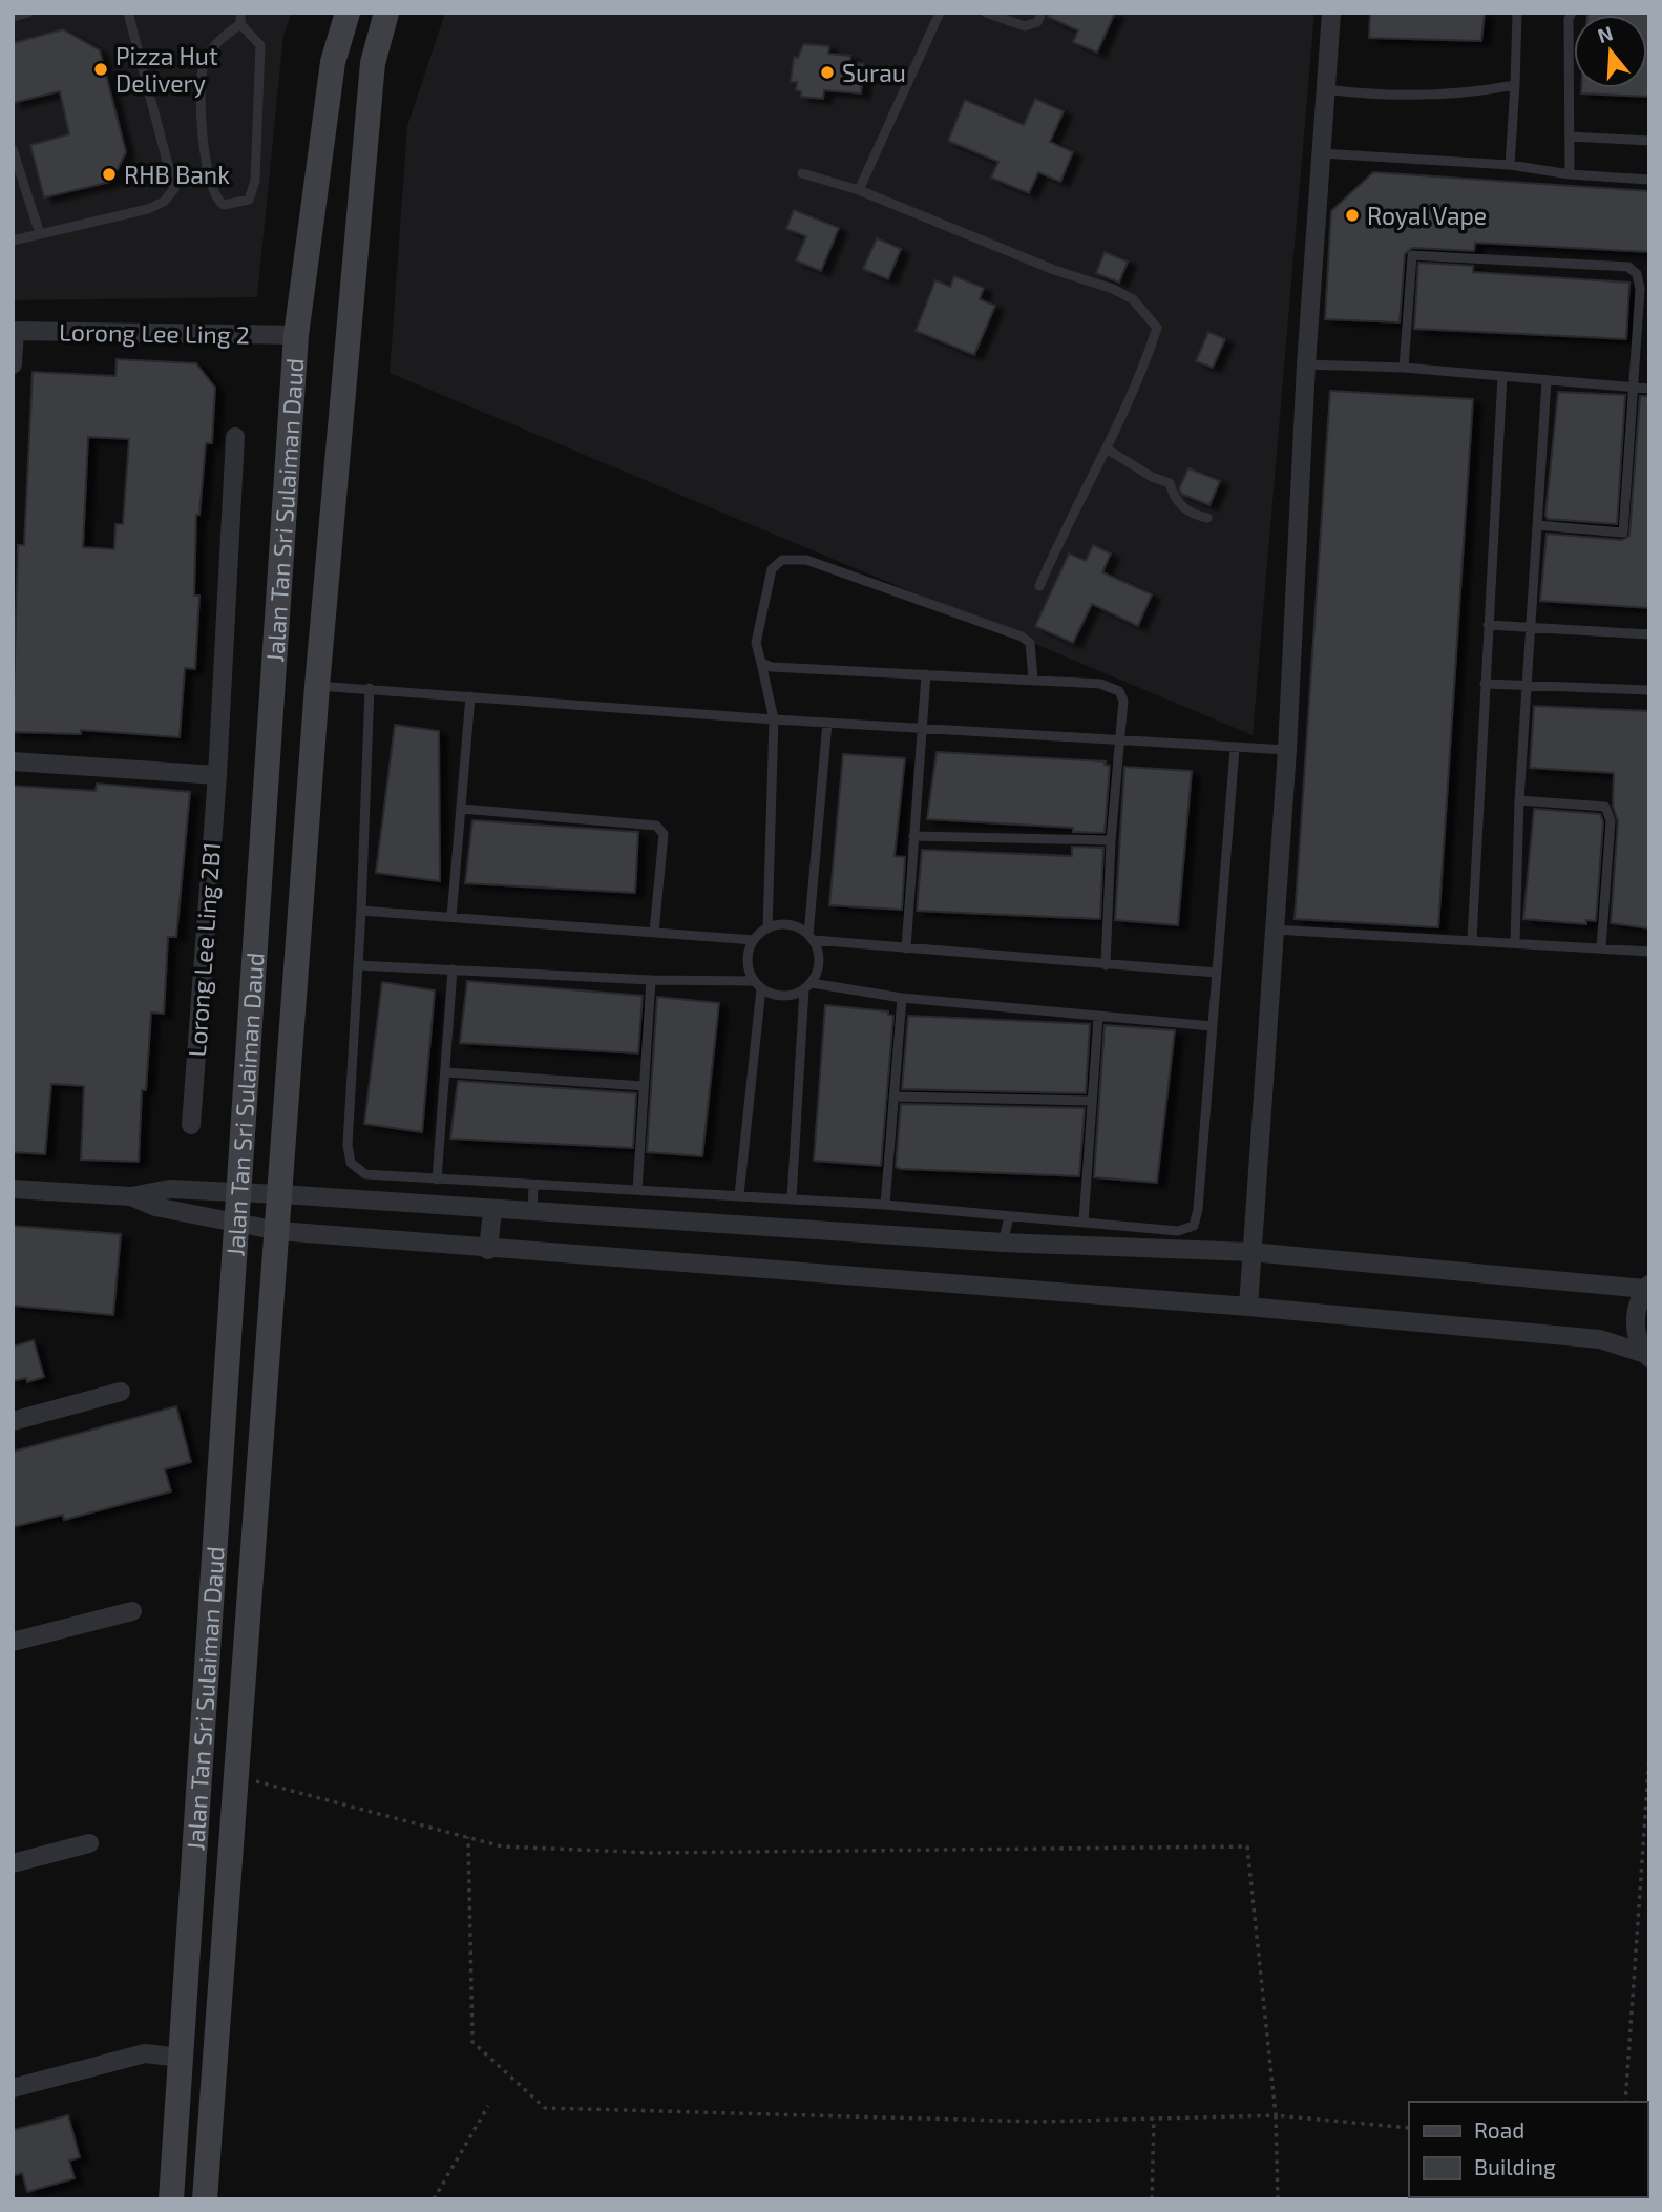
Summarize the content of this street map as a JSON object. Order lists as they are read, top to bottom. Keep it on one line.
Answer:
{"streets":{"main road":["Jalan Tan Sri Sulaiman Daud"],"street":["Lorong Lee Ling 2","Lorong Lee Ling 2B1"]},"crossings":[["Lorong Lee Ling 2","Jalan Tan Sri Sulaiman Daud"]],"places":["Pizza Hut Delivery","Surau","RHB Bank","Royal Vape"],"legend":["Road","Building"],"north":"top"}
